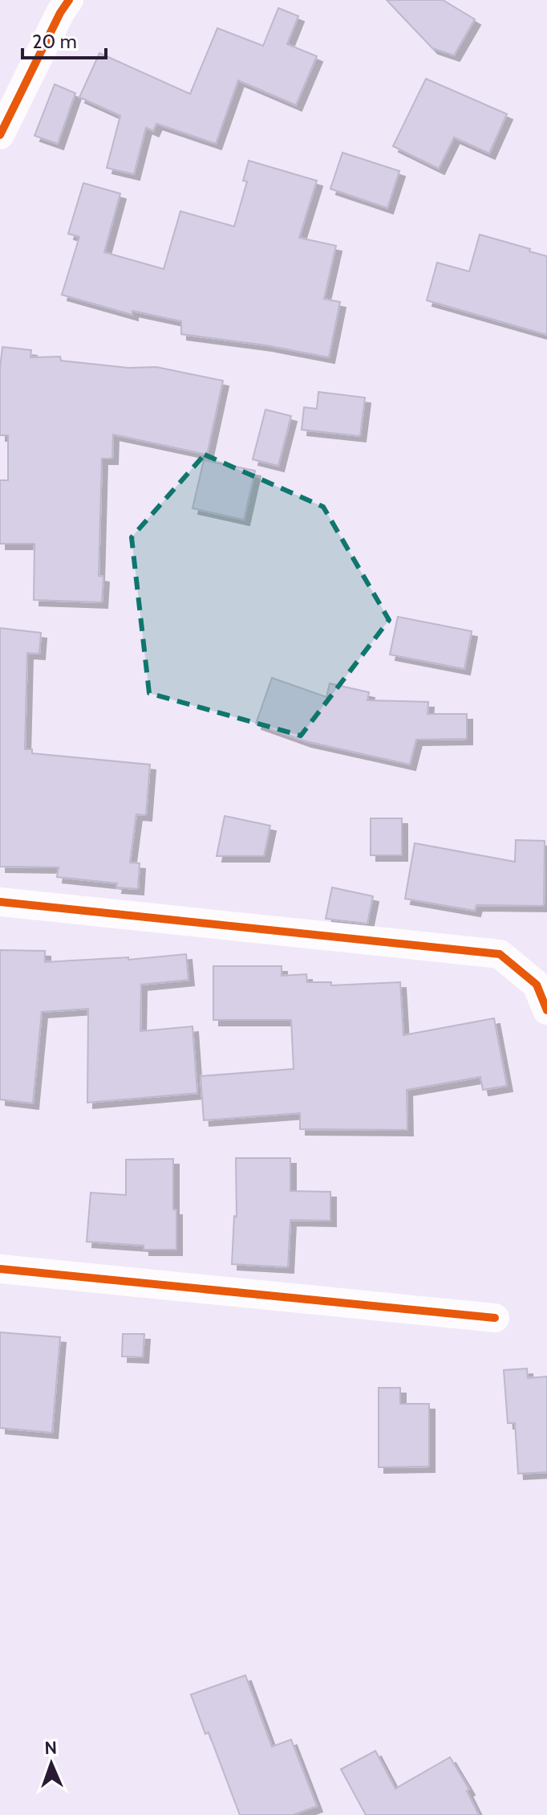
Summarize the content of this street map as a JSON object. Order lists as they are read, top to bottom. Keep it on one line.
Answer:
{"scale_bar":"20 m","north":"top"}
